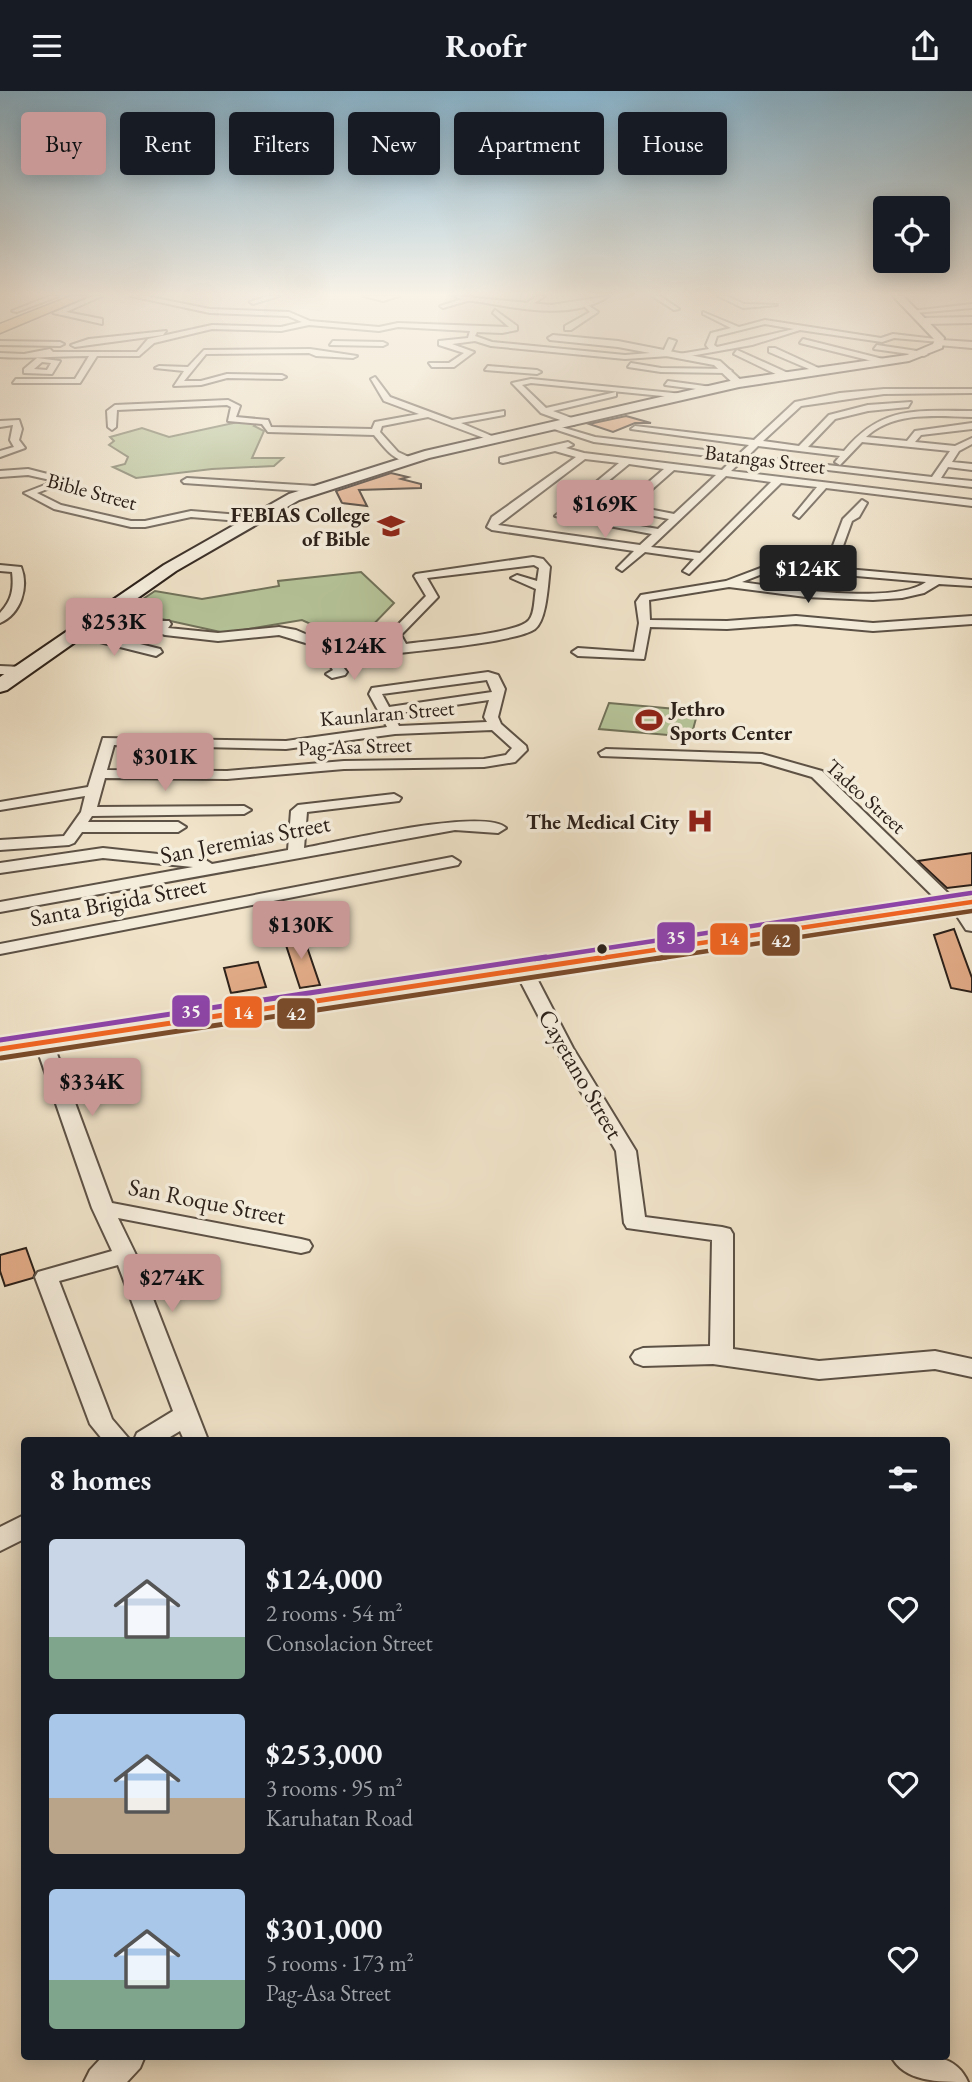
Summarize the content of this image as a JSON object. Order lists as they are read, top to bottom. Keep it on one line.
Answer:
{"streets":{"street":["Batangas Street","Bible Street","Kaunlaran Street","Pag-Asa Street","Tadeo Street","San Jeremias Street","Santa Brigida Street","Cayetano Street","San Roque Street"]},"crossings":[["Kaunlaran Street","Pag-Asa Street"]],"places":{"school or university":["FEBIAS College of Bible"],"sports":["Jethro Sports Center"],"hospital":["The Medical City"]},"lines":["transit line 35","transit line 14","transit line 42"],"page":{"header":"Roofr","chip":["Buy","Rent","Filters","New","Apartment","House"],"price":["$169K","$124K","$253K","$124K","$301K","$130K","$334K","$274K"],"heading":"8 homes","list":[{"name":"$124,000","note":"2 rooms · 54 m² · Consolacion Street"},{"name":"$253,000","note":"3 rooms · 95 m² · Karuhatan Road"},{"name":"$301,000","note":"5 rooms · 173 m² · Pag-Asa Street"}]}}
